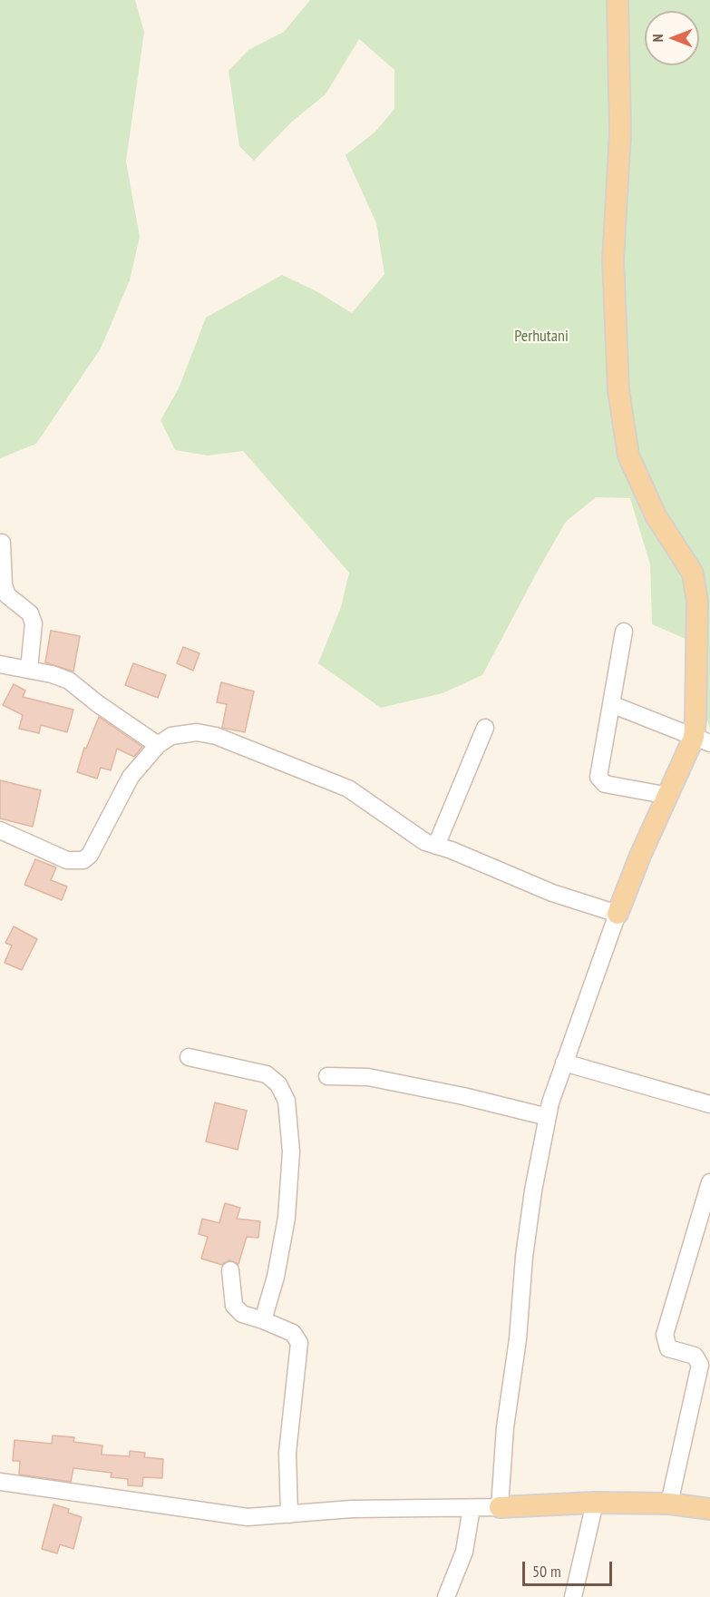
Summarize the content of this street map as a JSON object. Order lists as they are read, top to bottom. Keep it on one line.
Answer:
{"parks":["Perhutani"],"scale_bar":"50 m","north":"left"}
